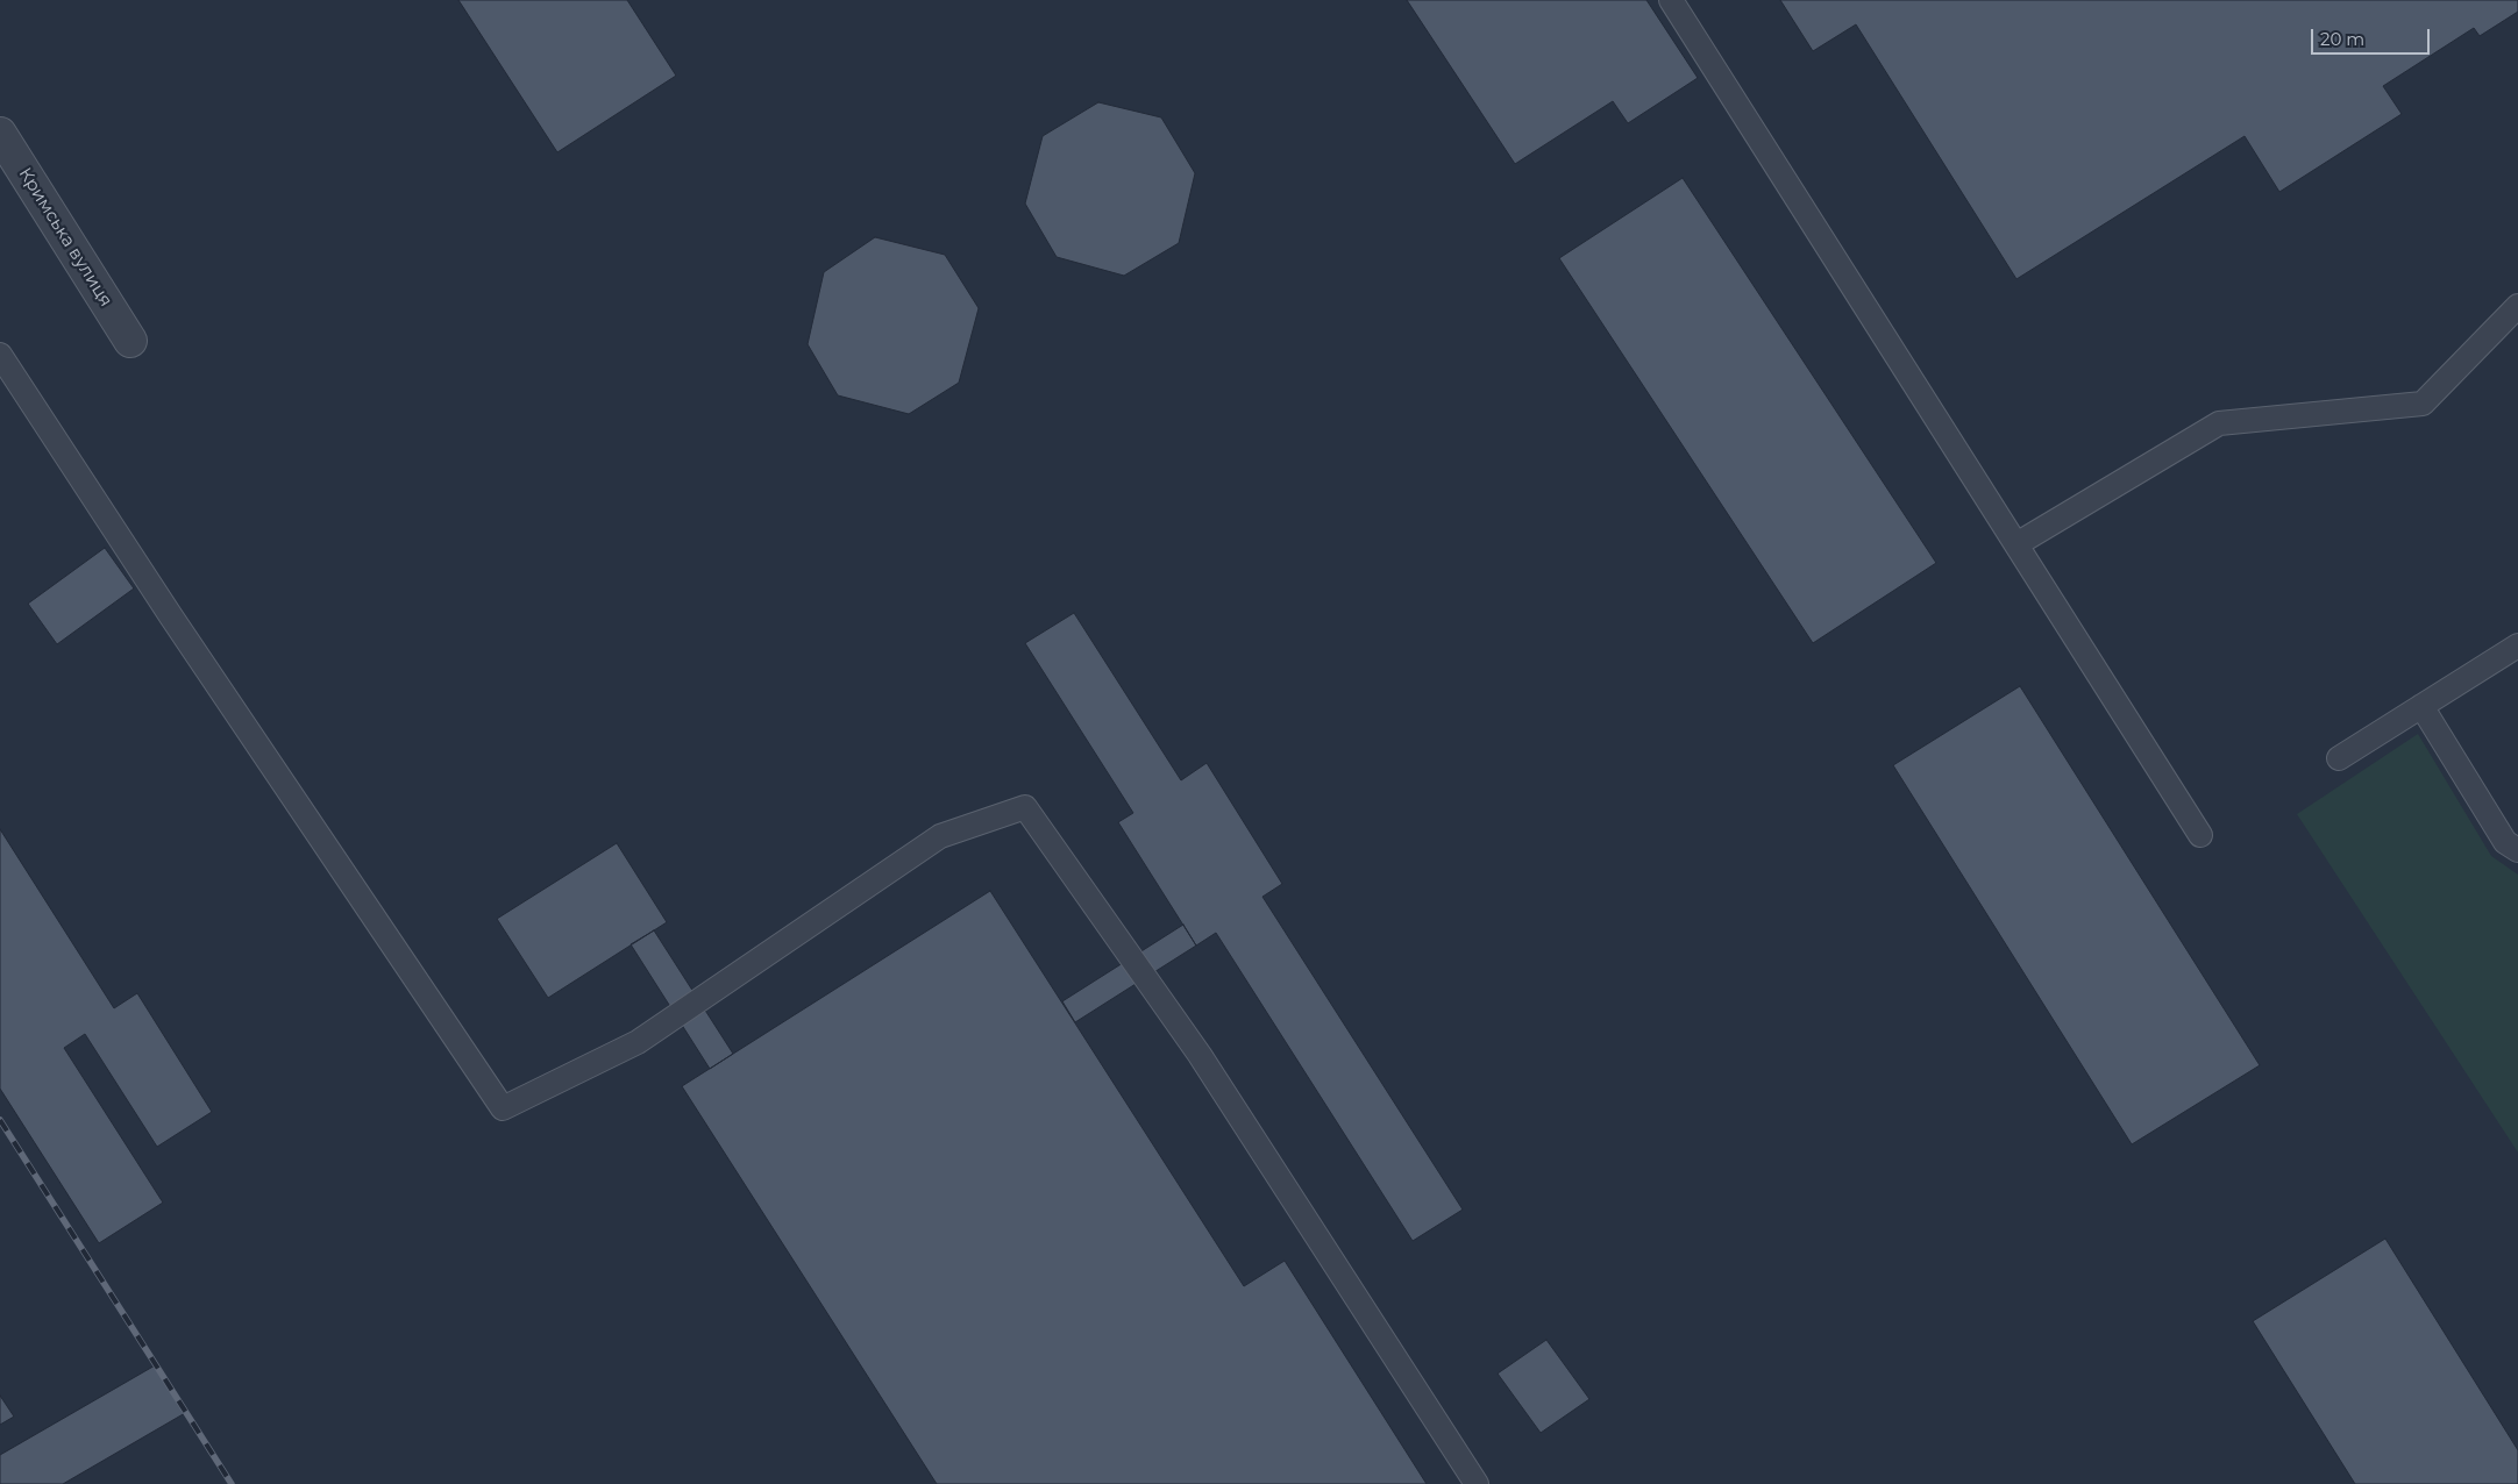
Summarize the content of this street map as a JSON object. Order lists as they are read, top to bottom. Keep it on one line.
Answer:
{"streets":{"street":["Кримська вулиця"]},"scale_bar":"20 m"}
